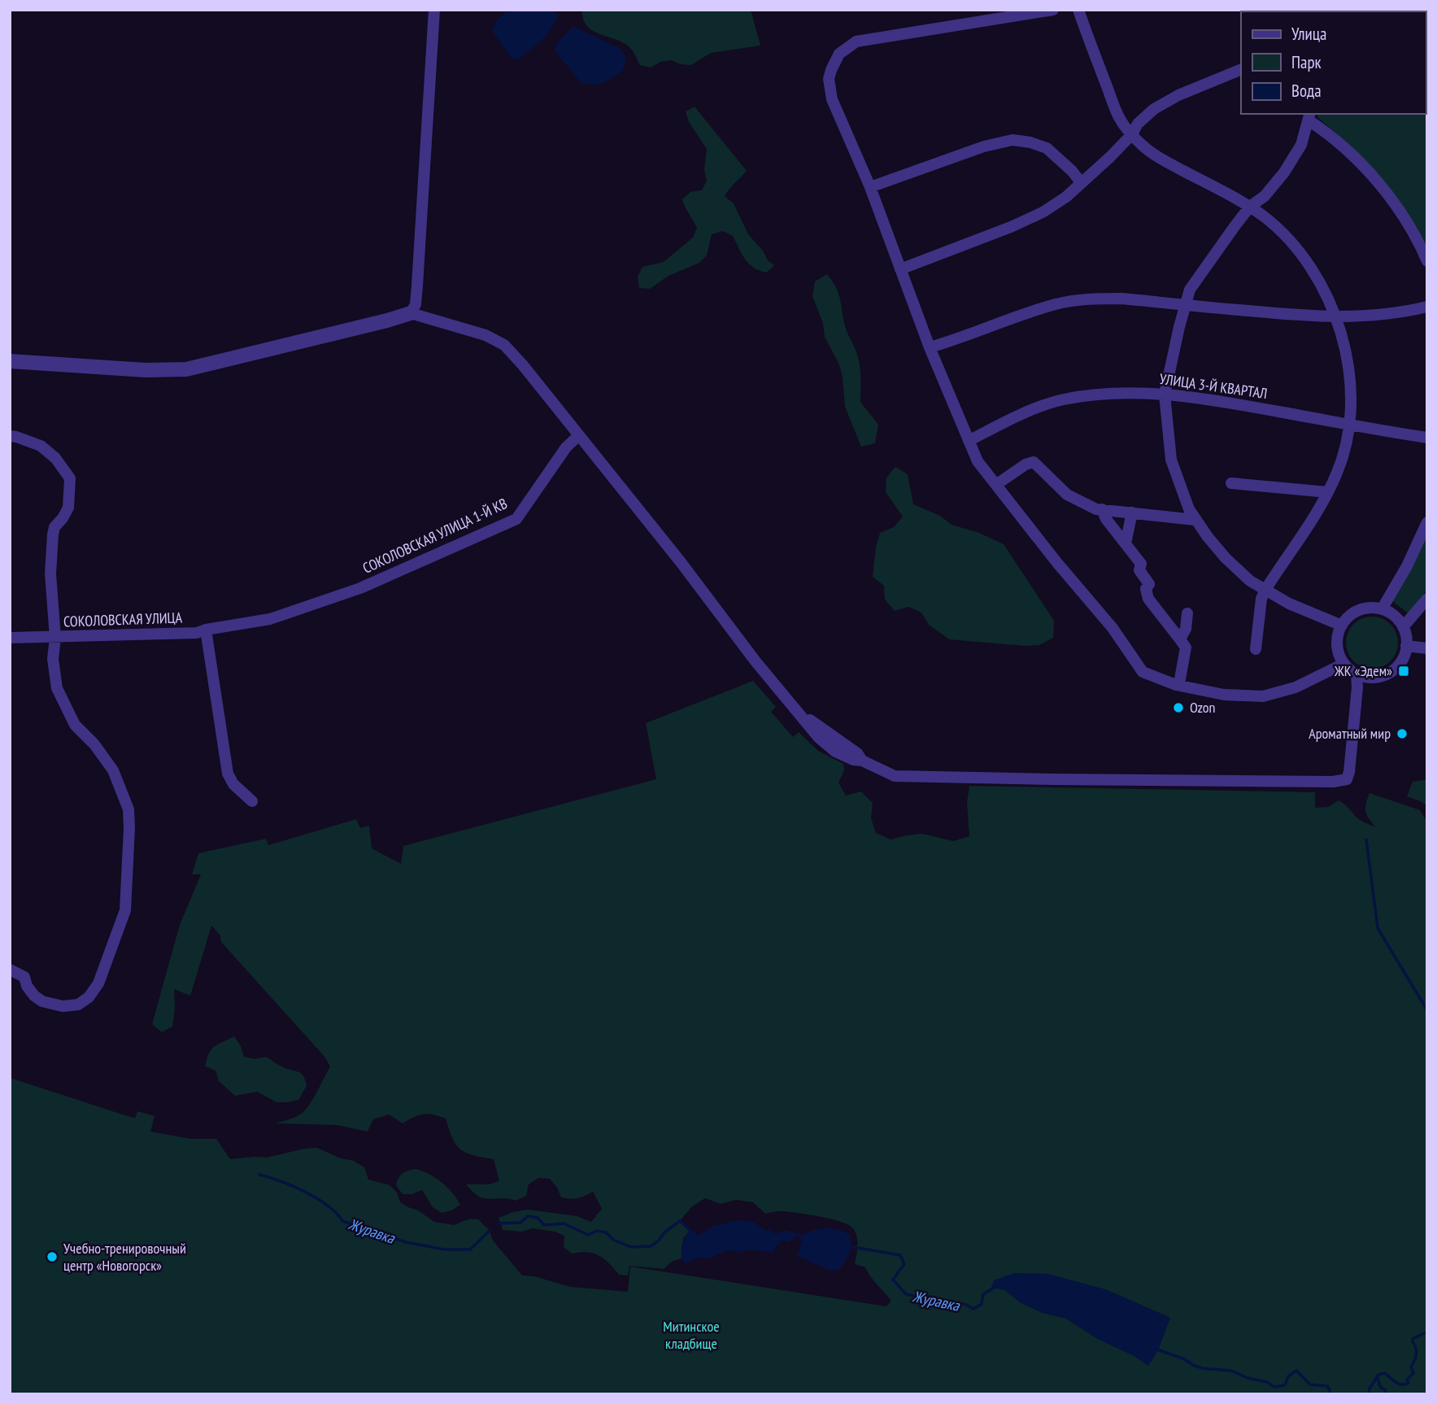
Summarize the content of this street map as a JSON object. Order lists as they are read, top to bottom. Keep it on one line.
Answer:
{"streets":{"street":["УЛИЦА 3-Й КВАРТАЛ","СОКОЛОВСКАЯ УЛИЦА 1-Й КВ","СОКОЛОВСКАЯ УЛИЦА"]},"crossings":[["СОКОЛОВСКАЯ УЛИЦА 1-Й КВ","СОКОЛОВСКАЯ УЛИЦА"]],"water":["Журавка"],"parks":["Митинское кладбище"],"places":{"transit":["ЖК «Эдем»"],"other":["Ozon","Ароматный мир","Учебно-тренировочный центр «Новогорск»"]},"legend":["Улица","Парк","Вода"]}
